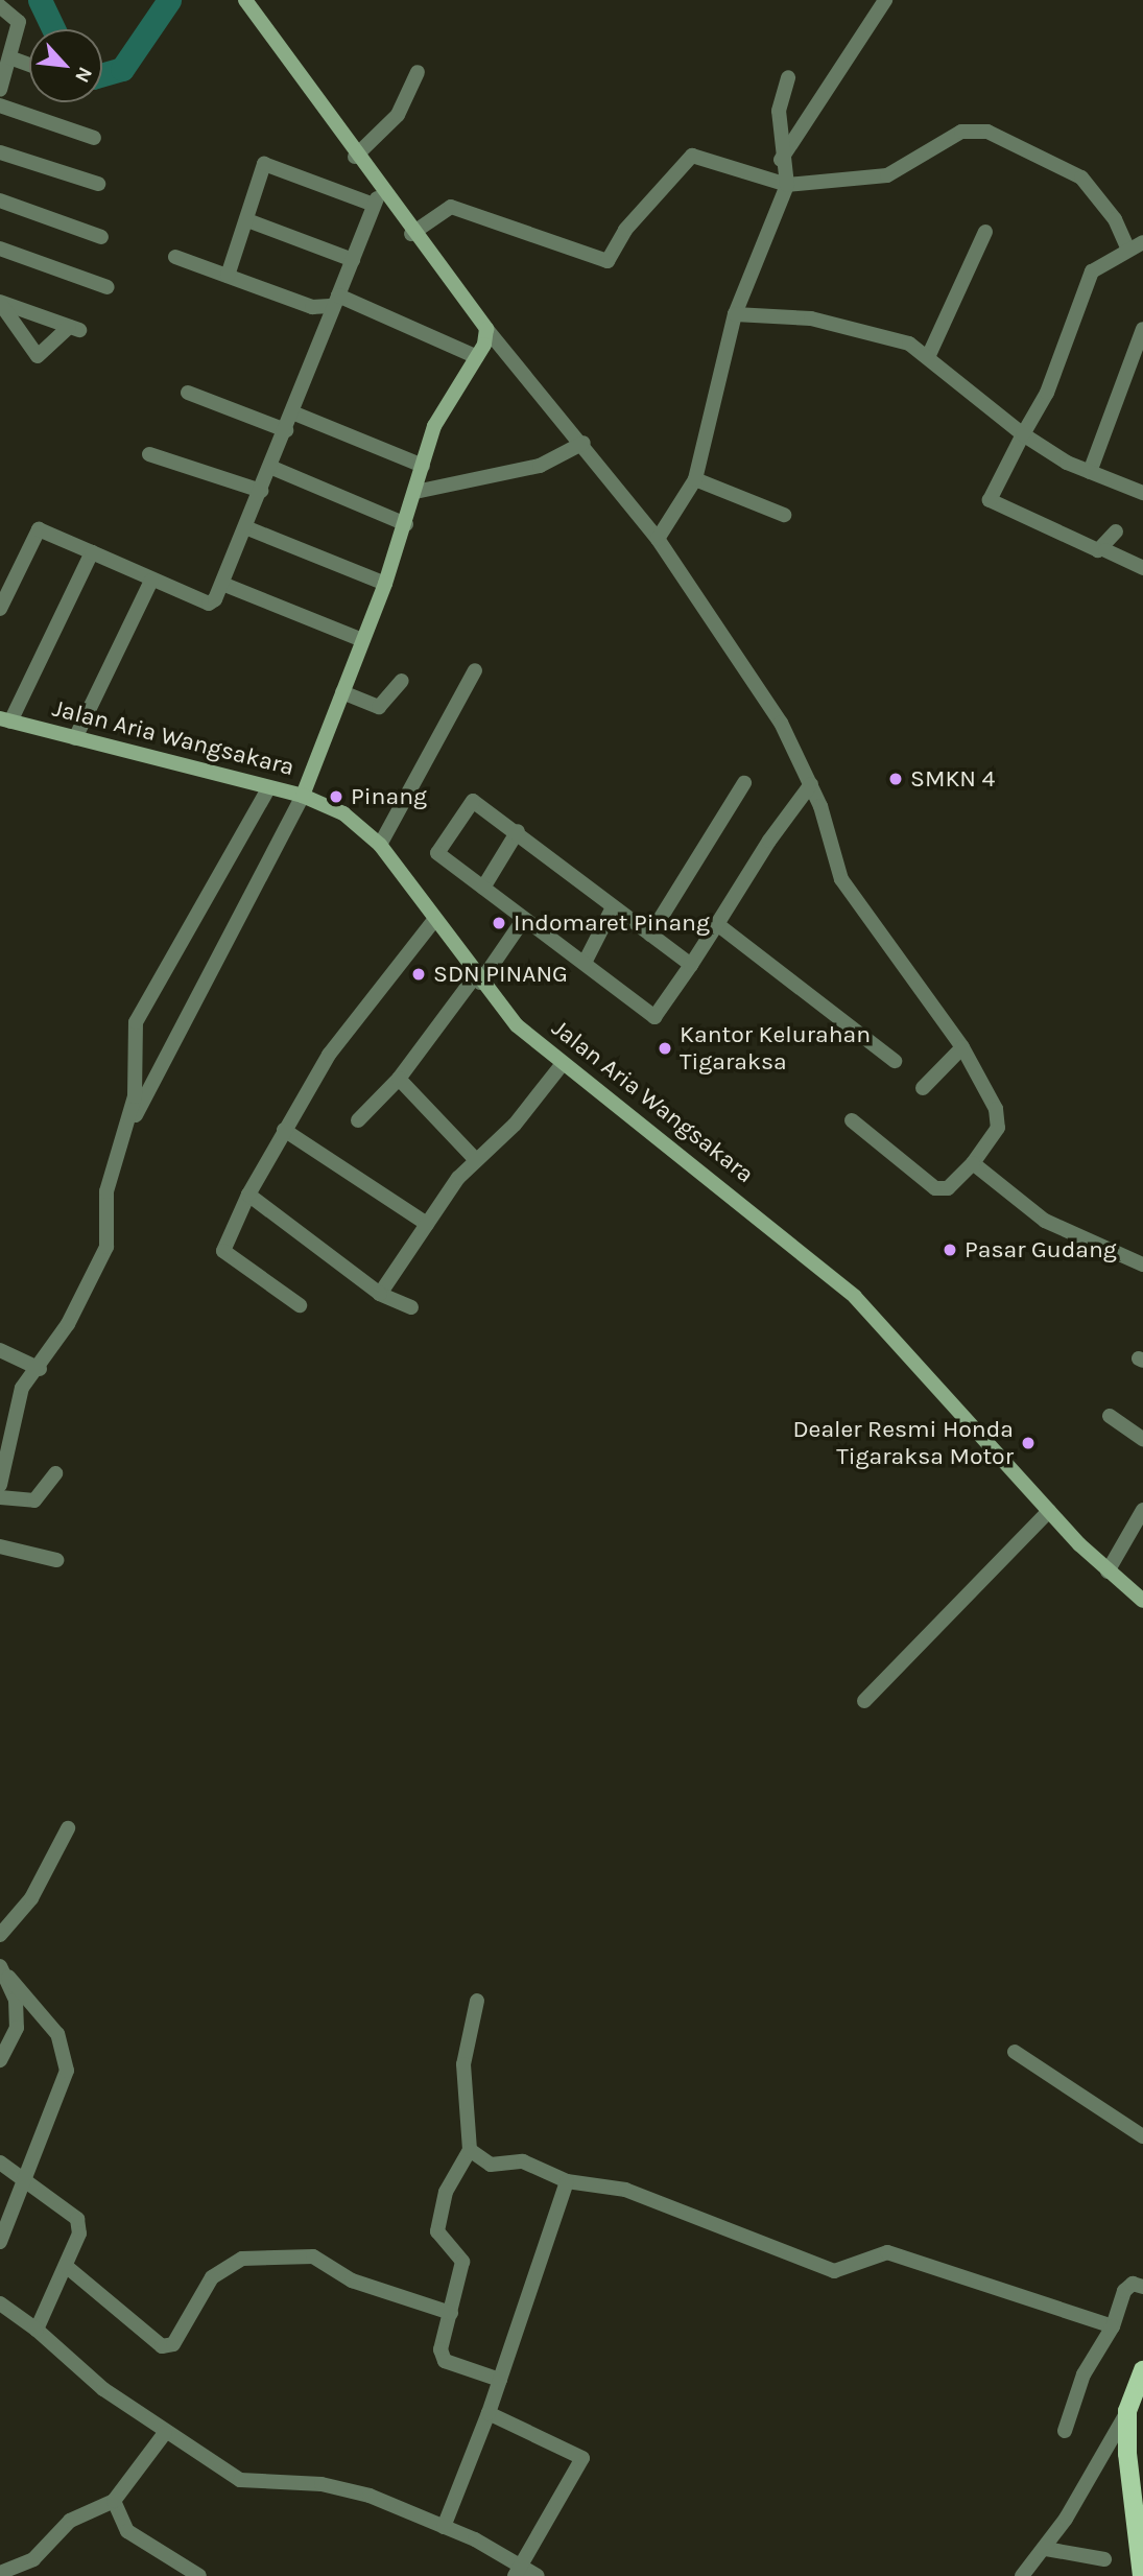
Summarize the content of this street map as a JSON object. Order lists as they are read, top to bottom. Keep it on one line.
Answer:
{"streets":{"street":["Jalan Aria Wangsakara"]},"places":["SMKN 4","Pinang","Indomaret Pinang","SDN PINANG","Kantor Kelurahan Tigaraksa","Pasar Gudang","Dealer Resmi Honda Tigaraksa Motor"],"north":"bottom right"}
